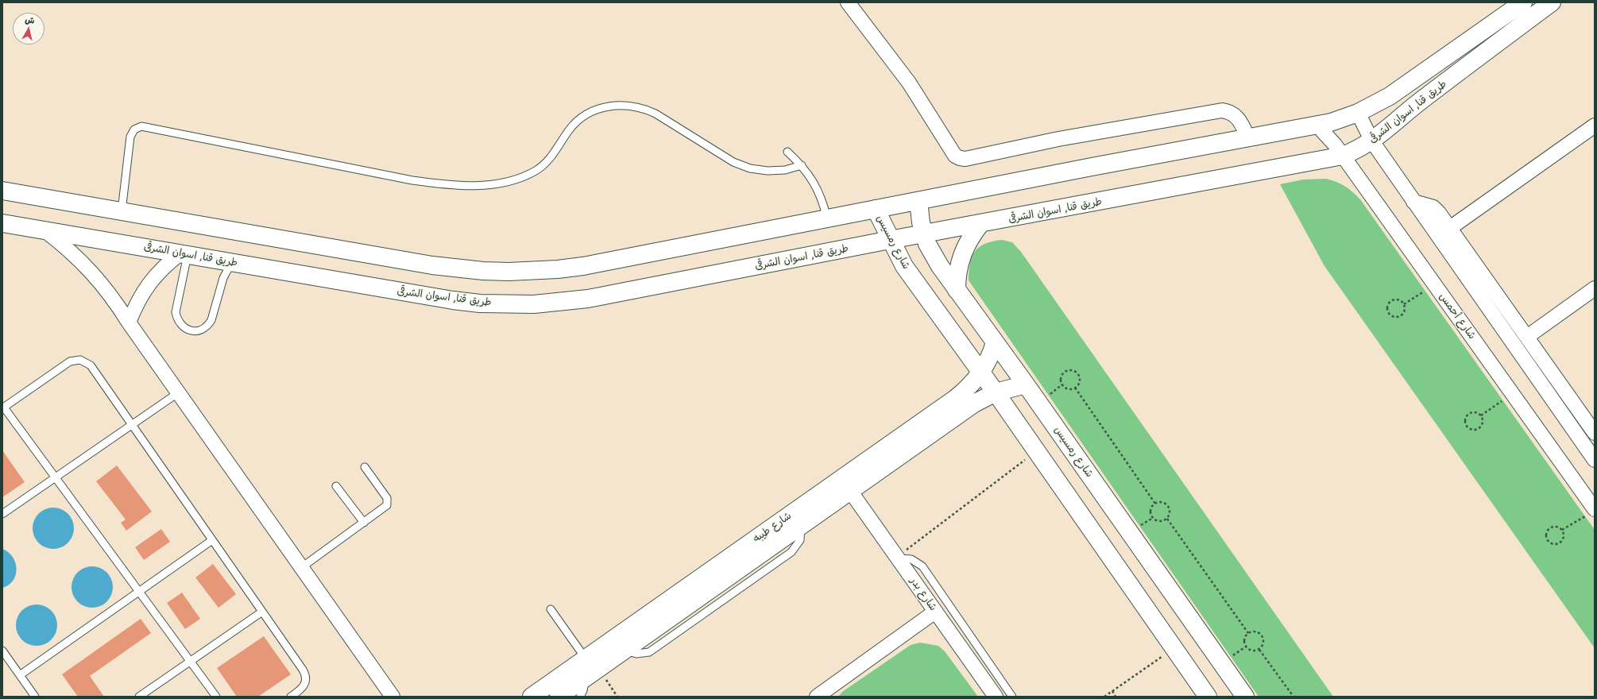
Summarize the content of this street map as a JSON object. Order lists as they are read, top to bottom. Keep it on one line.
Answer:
{"streets":{"main road":["طريق قنا, اسوان الشرقى","شارع رمسيس","شارع طيبه"],"street":["شارع أحمس","شارع بدر"]},"crossings":[["طريق قنا, اسوان الشرقى","شارع رمسيس"],["طريق قنا, اسوان الشرقى","شارع أحمس"],["شارع رمسيس","شارع طيبه"],["شارع طيبه","شارع بدر"]],"north":"top"}
